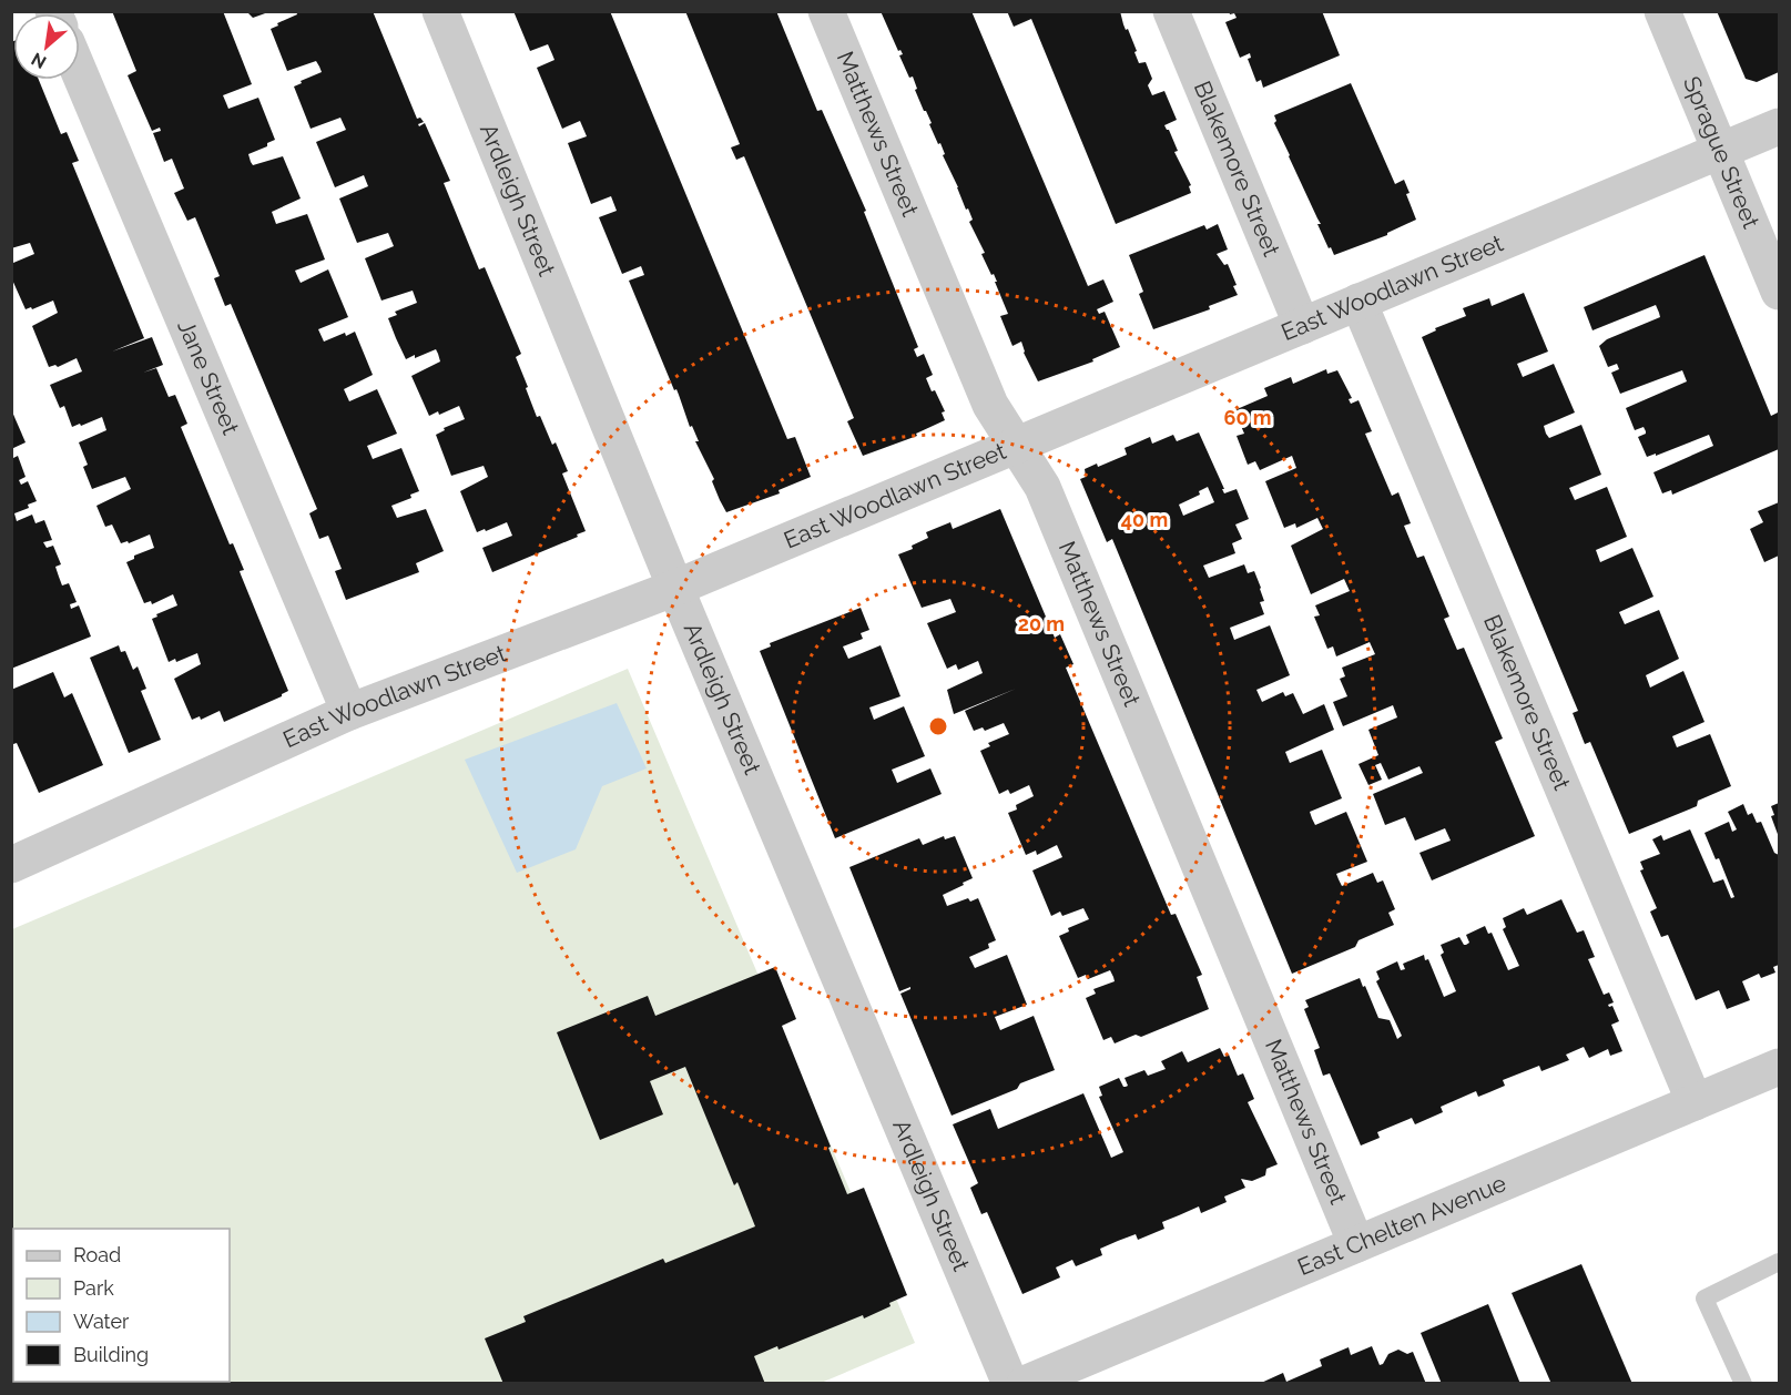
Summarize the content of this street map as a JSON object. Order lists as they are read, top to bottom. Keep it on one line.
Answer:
{"streets":{"street":["Matthews Street","Sprague Street","Blakemore Street","Ardleigh Street","East Woodlawn Street","Jane Street","East Chelten Avenue"]},"crossings":[["Matthews Street","East Woodlawn Street"],["Matthews Street","East Chelten Avenue"],["Sprague Street","East Woodlawn Street"],["Blakemore Street","East Woodlawn Street"],["Blakemore Street","East Chelten Avenue"],["Ardleigh Street","East Woodlawn Street"],["East Woodlawn Street","Jane Street"]],"legend":["Road","Park","Water","Building"],"north":"bottom left","rings":["60 m","40 m","20 m"]}
